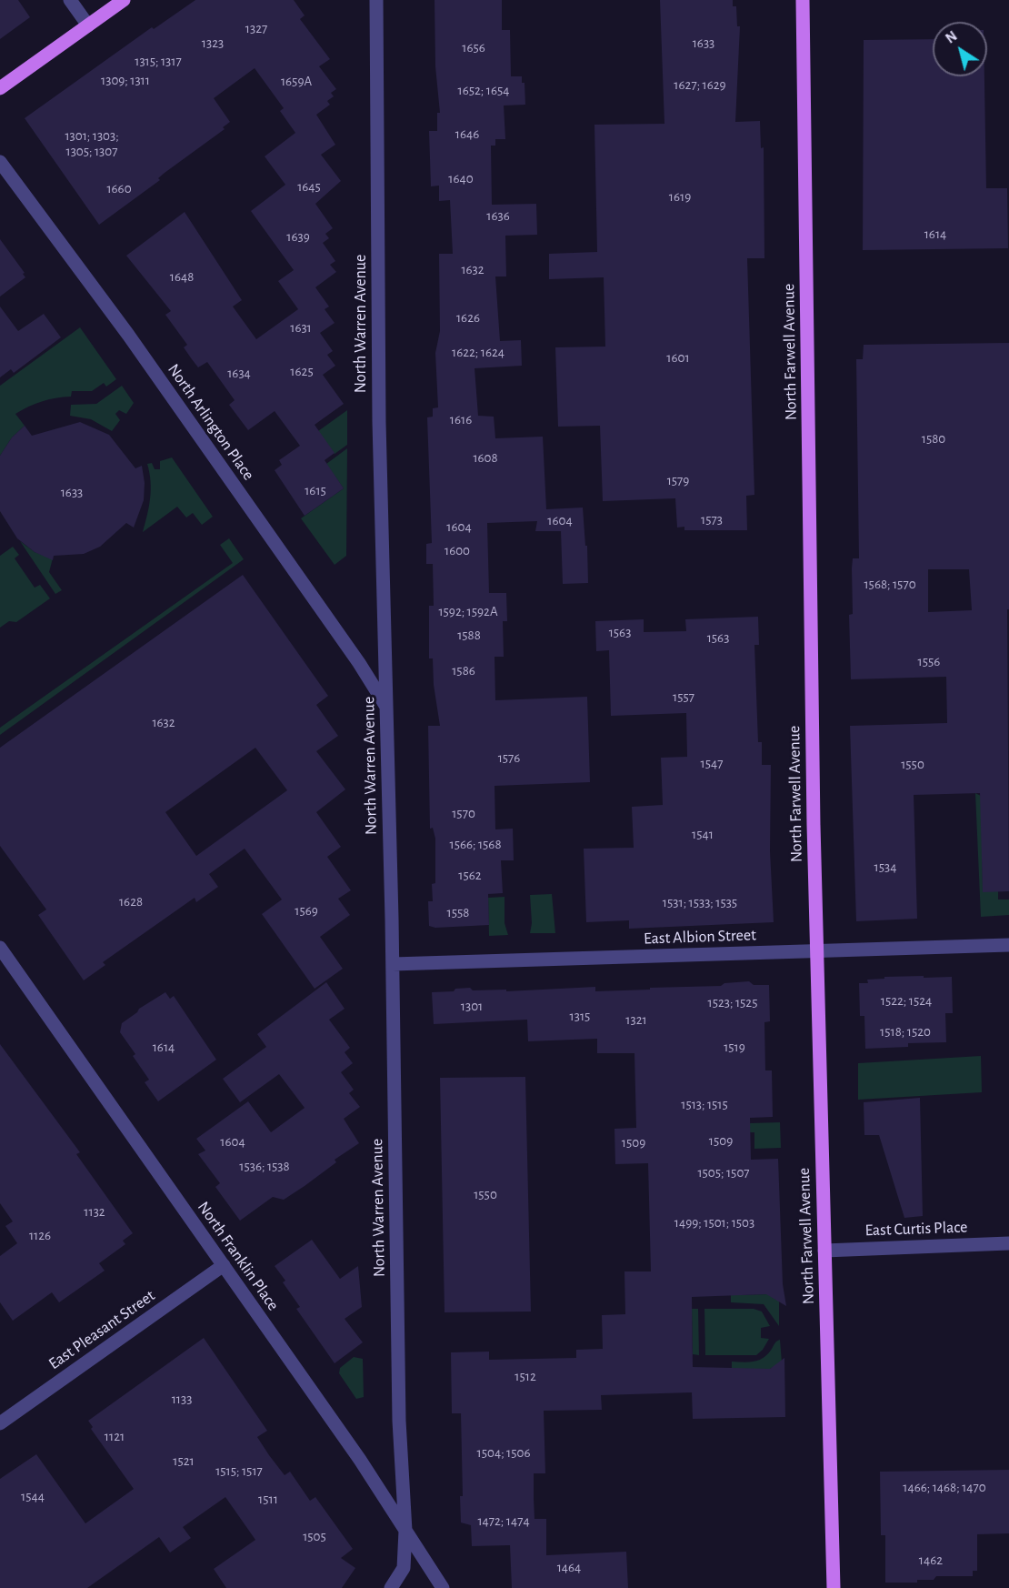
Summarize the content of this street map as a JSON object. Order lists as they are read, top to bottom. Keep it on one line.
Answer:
{"streets":{"main road":["North Farwell Avenue"],"street":["North Warren Avenue","North Arlington Place","East Albion Street","East Curtis Place","North Franklin Place","East Pleasant Street"]},"crossings":[["North Warren Avenue","North Arlington Place"],["North Warren Avenue","East Albion Street"],["North Warren Avenue","North Franklin Place"],["North Farwell Avenue","East Albion Street"],["North Farwell Avenue","East Curtis Place"],["North Franklin Place","East Pleasant Street"]],"house_numbers":["1327","1323","1633","1656","1315; 1317","1309; 1311","1659A","1627; 1629","1652; 1654","1646","1301; 1303; 1305; 1307","1640","1645","1660","1619","1636","1614","1639","1632","1648","1626","1631","1622; 1624","1601","1625","1634","1616","1580","1608","1579","1615","1633","1573","1604","1604","1600","1568; 1570","1592; 1592A","1563","1588","1563","1556","1586","1557","1632","1576","1547","1550","1570","1541","1566; 1568","1534","1562","1628","1531; 1533; 1535","1569","1558","1522; 1524","1523; 1525","1301","1315","1321","1518; 1520","1614","1519","1513; 1515","1509","1604","1509","1536; 1538","1505; 1507","1550","1132","1499; 1501; 1503","1126","1512","1133","1121","1504; 1506","1521","1515; 1517","1466; 1468; 1470","1544","1511","1472; 1474","1505","1462","1464"],"north":"top left"}
